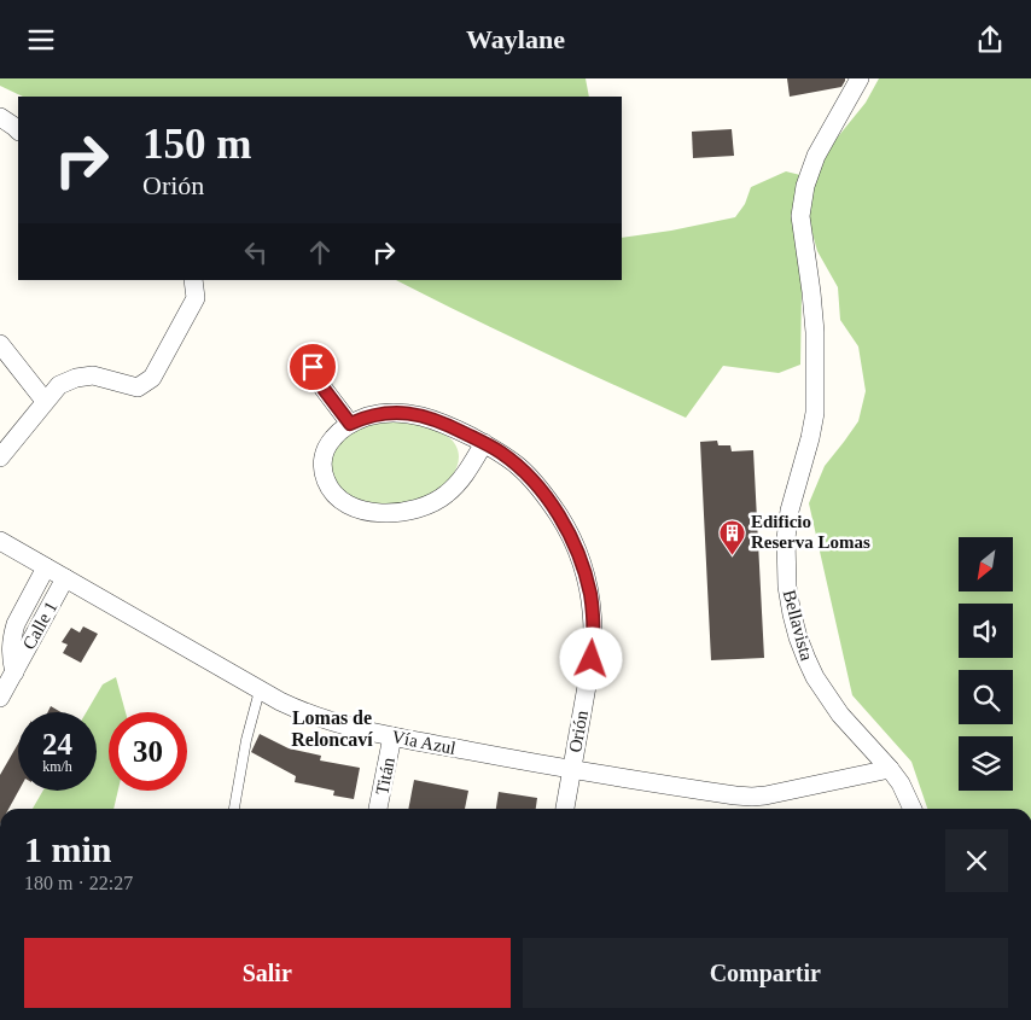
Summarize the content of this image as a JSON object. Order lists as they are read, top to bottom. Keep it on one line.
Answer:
{"streets":{"street":["Calle 1","Bellavista","Orión","Vía Azul","Titán"]},"crossings":[["Calle 1","Vía Azul"],["Bellavista","Vía Azul"],["Orión","Vía Azul"],["Vía Azul","Titán"]],"districts":["Lomas de Reloncaví"],"places":{"building":["Edificio Reserva Lomas"]},"north":"bottom left","page":{"header":"Waylane","turn":["150 m","Orión"],"speed":"24 km/h","limit":"30","heading":["1 min","180 m · 22:27"],"buttons":["Salir","Compartir"]}}
